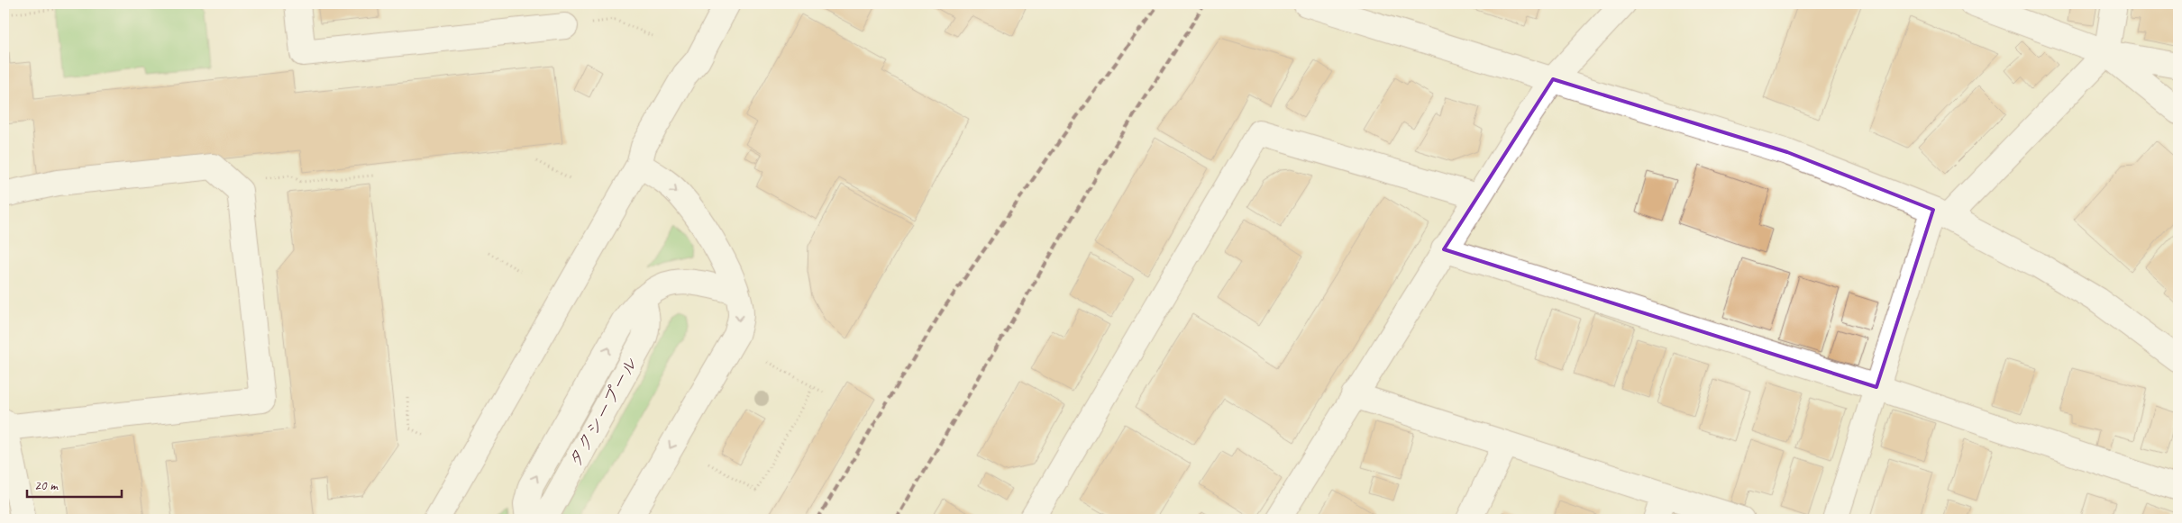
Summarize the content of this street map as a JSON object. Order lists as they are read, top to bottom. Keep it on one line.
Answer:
{"streets":{"street":["タクシープール"]},"scale_bar":"20 m"}
